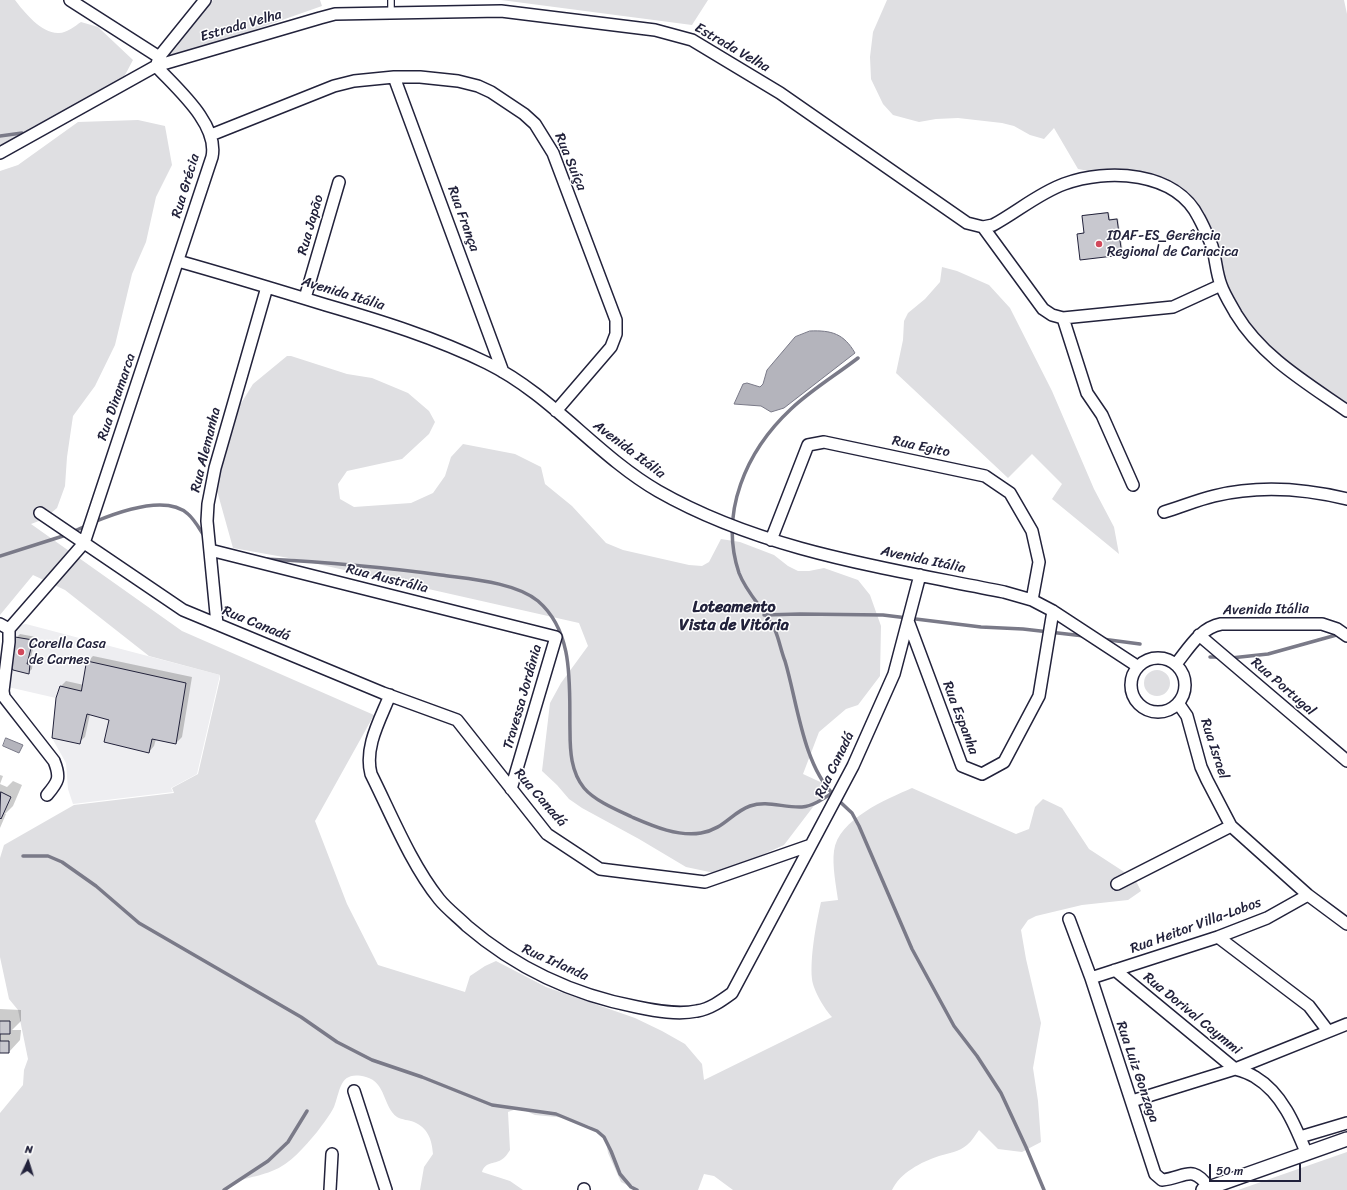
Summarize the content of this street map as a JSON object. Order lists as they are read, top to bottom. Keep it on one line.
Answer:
{"streets":{"street":["Estrada Velha","Rua Suíça","Rua Grécia","Rua França","Rua Japão","Avenida Itália","Rua Dinamarca","Rua Egito","Rua Alemanha","Rua Austrália","Rua Canadá","Rua Portugal","Travessa Jordânia","Rua Espanha","Rua Israel","Rua Heitor Villa-Lobos","Rua Irlanda","Rua Dorival Caymmi","Rua Luiz Gonzaga"]},"crossings":[["Estrada Velha","Rua Grécia"],["Rua Suíça","Rua Grécia"],["Rua Suíça","Rua França"],["Rua Suíça","Avenida Itália"],["Rua Grécia","Avenida Itália"],["Rua Grécia","Rua Dinamarca"],["Rua França","Avenida Itália"],["Rua Japão","Avenida Itália"],["Avenida Itália","Rua Dinamarca"],["Avenida Itália","Rua Egito"],["Avenida Itália","Rua Alemanha"],["Avenida Itália","Rua Canadá"],["Avenida Itália","Rua Portugal"],["Avenida Itália","Rua Espanha"],["Avenida Itália","Rua Israel"],["Rua Dinamarca","Rua Canadá"],["Rua Alemanha","Rua Austrália"],["Rua Alemanha","Rua Canadá"],["Rua Austrália","Travessa Jordânia"],["Rua Canadá","Travessa Jordânia"],["Rua Canadá","Rua Espanha"],["Rua Canadá","Rua Irlanda"],["Rua Heitor Villa-Lobos","Rua Dorival Caymmi"],["Rua Heitor Villa-Lobos","Rua Luiz Gonzaga"]],"districts":["Loteamento Vista de Vitória"],"places":["IDAF-ES_Gerência Regional de Cariacica","Corella Casa de Carnes"],"scale_bar":"50 m","north":"top"}
